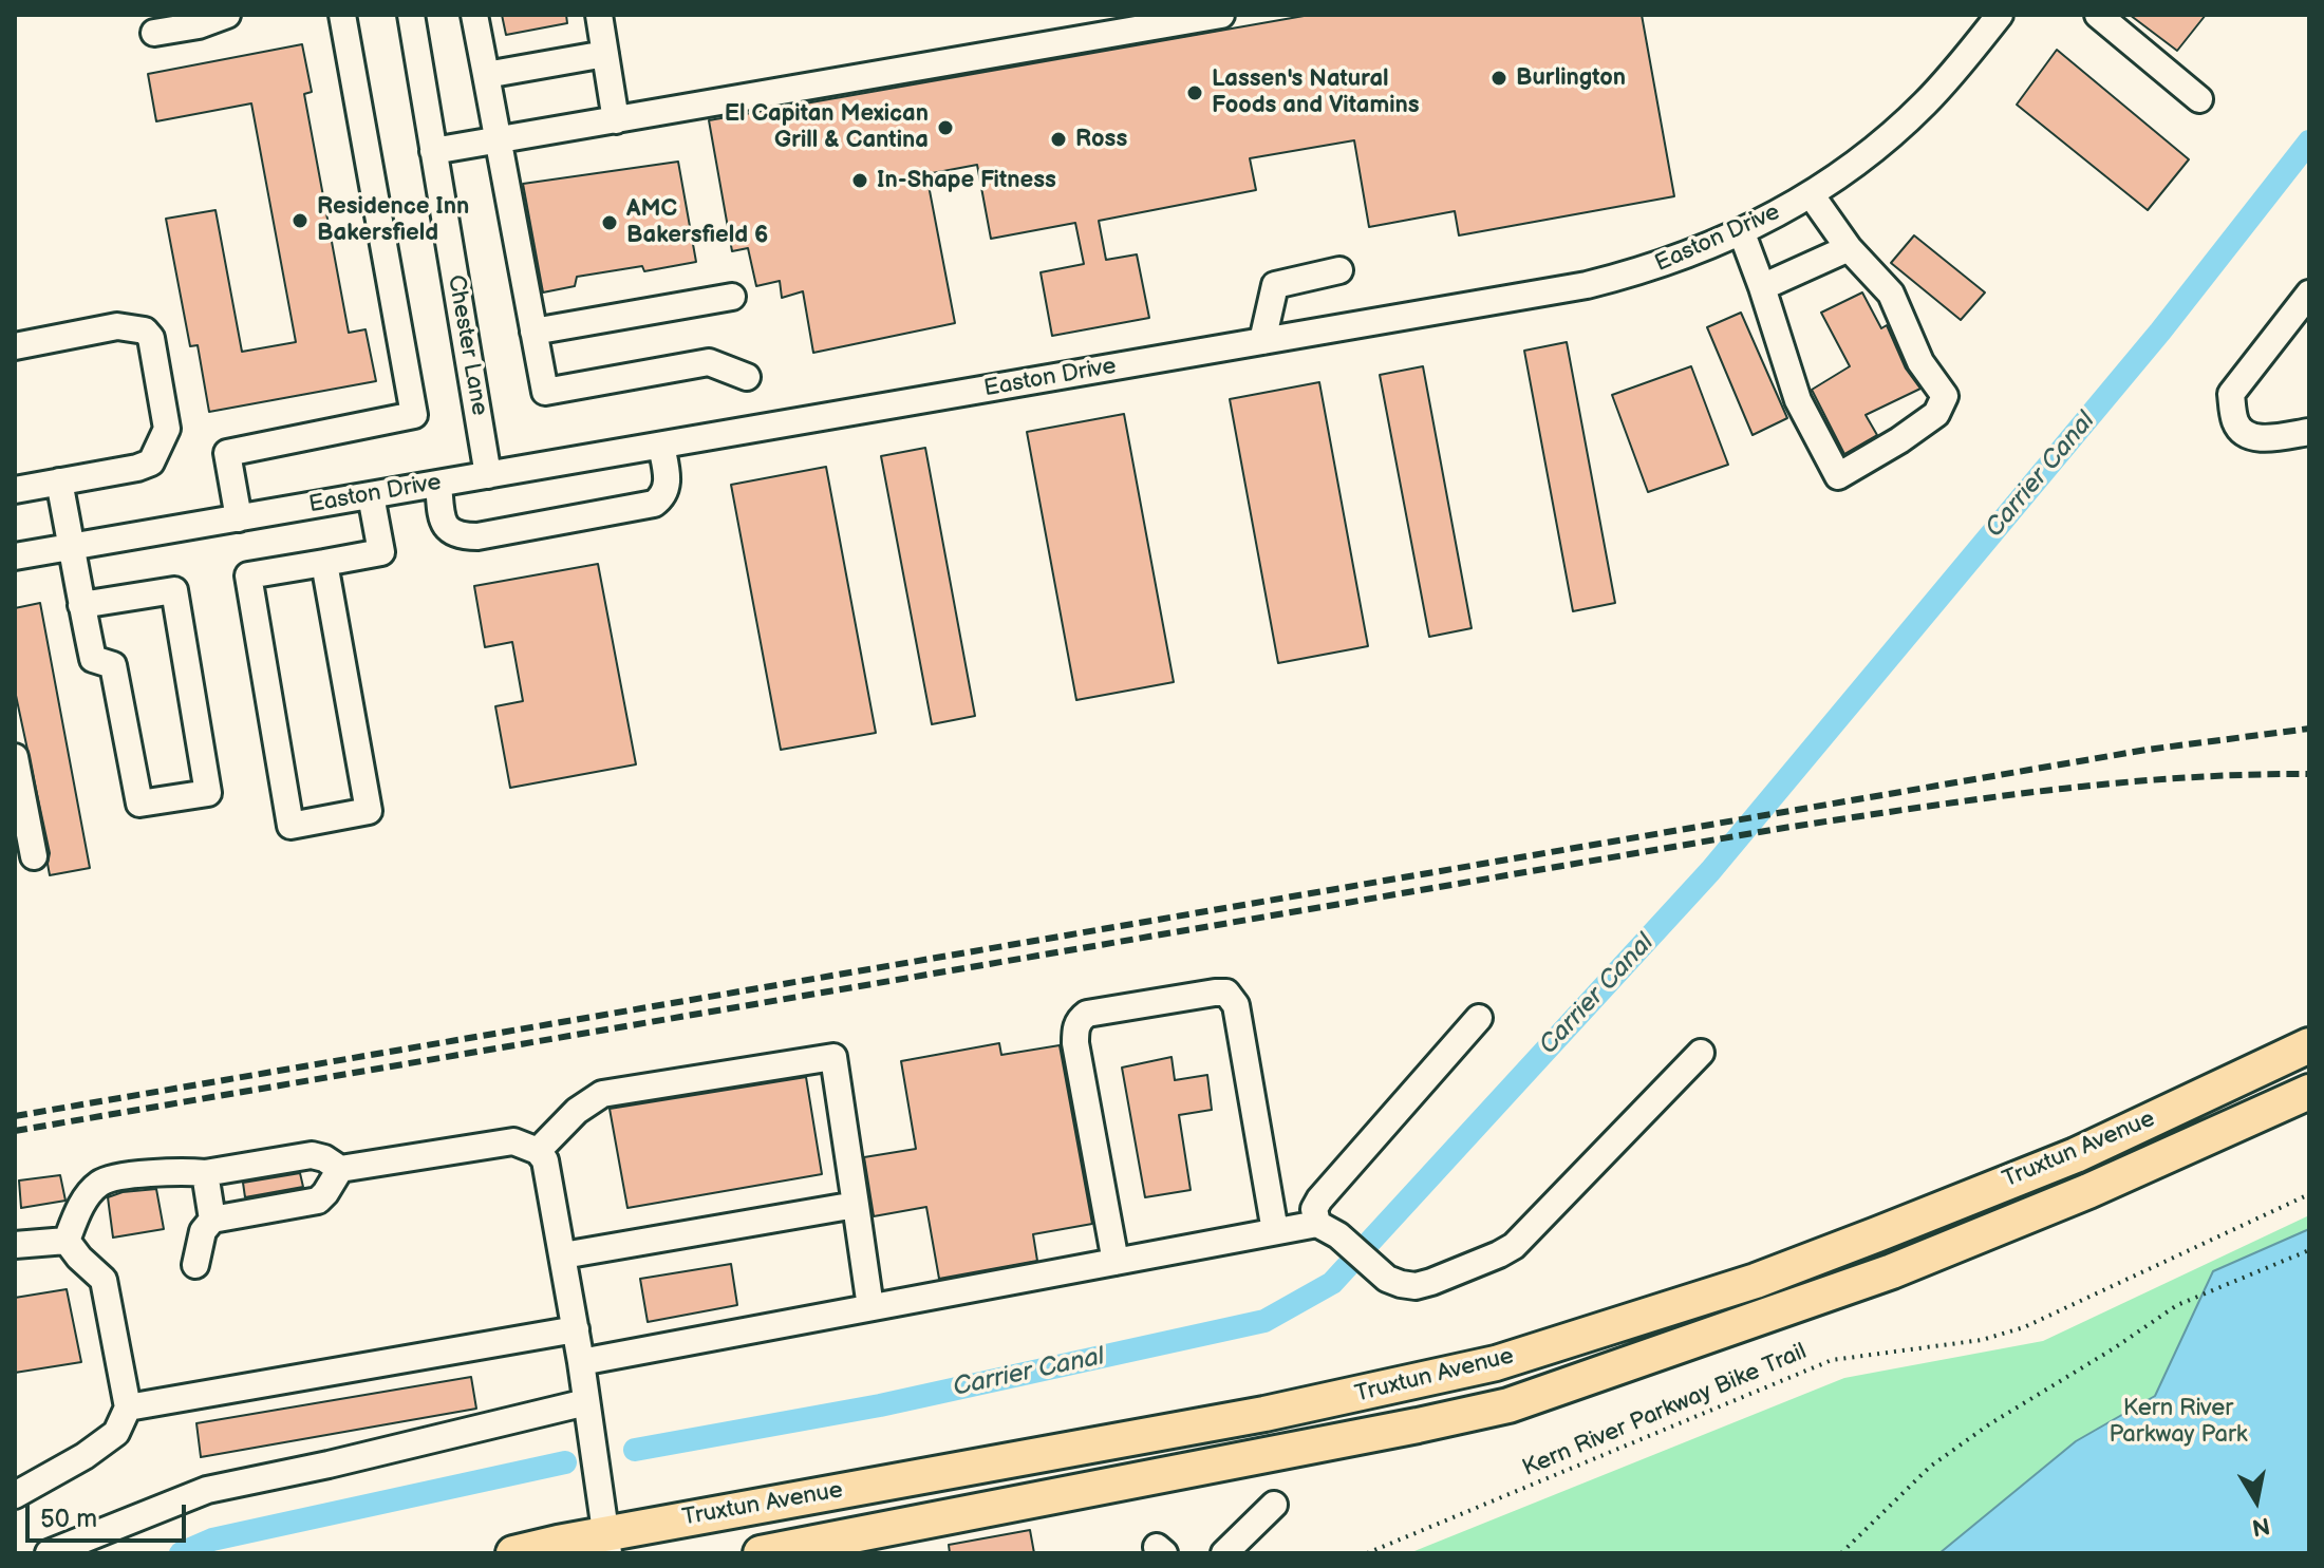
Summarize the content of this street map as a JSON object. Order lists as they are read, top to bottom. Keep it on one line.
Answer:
{"streets":{"main road":["Truxtun Avenue"],"street":["Easton Drive","Chester Lane"],"path":["Kern River Parkway Bike Trail"]},"crossings":[["Easton Drive","Chester Lane"]],"water":["Carrier Canal"],"parks":["Kern River Parkway Park"],"places":["Burlington","Lassen's Natural Foods and Vitamins","El Capitan Mexican Grill & Cantina","Ross","In-Shape Fitness","Residence Inn Bakersfield","AMC Bakersfield 6"],"scale_bar":"50 m","north":"bottom"}
